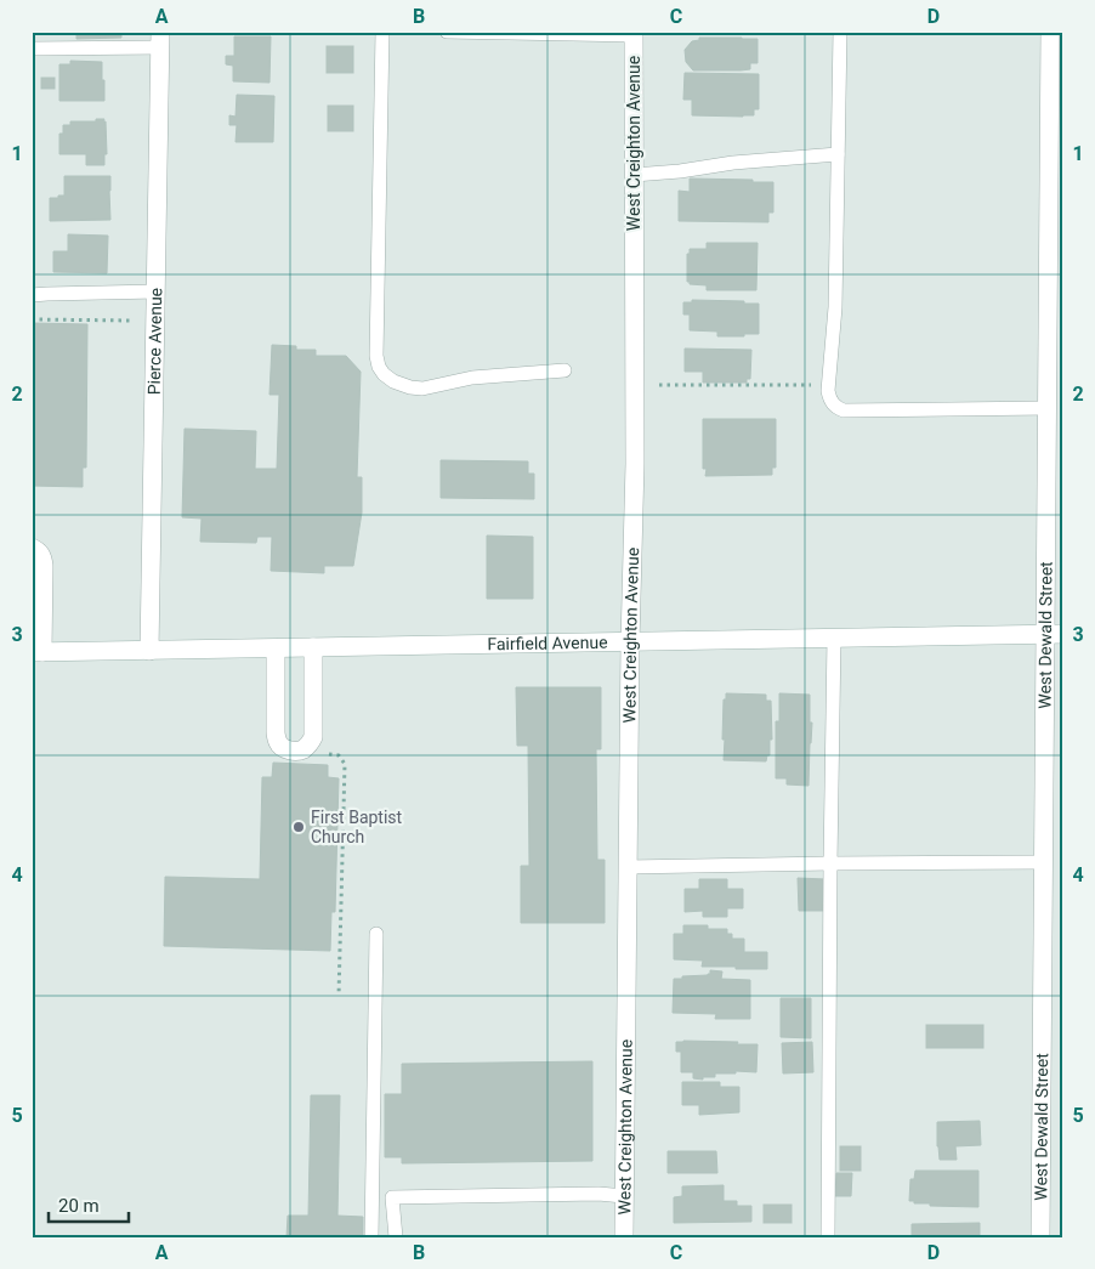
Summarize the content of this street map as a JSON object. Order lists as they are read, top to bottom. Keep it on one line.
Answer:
{"streets":{"street":["West Creighton Avenue","Pierce Avenue","West Dewald Street","Fairfield Avenue"]},"crossings":[["West Creighton Avenue","Fairfield Avenue"],["Pierce Avenue","Fairfield Avenue"],["West Dewald Street","Fairfield Avenue"]],"places":["First Baptist Church"],"scale_bar":"20 m","grid":{"columns":["A","B","C","D"],"rows":["1","2","3","4","5"]}}
